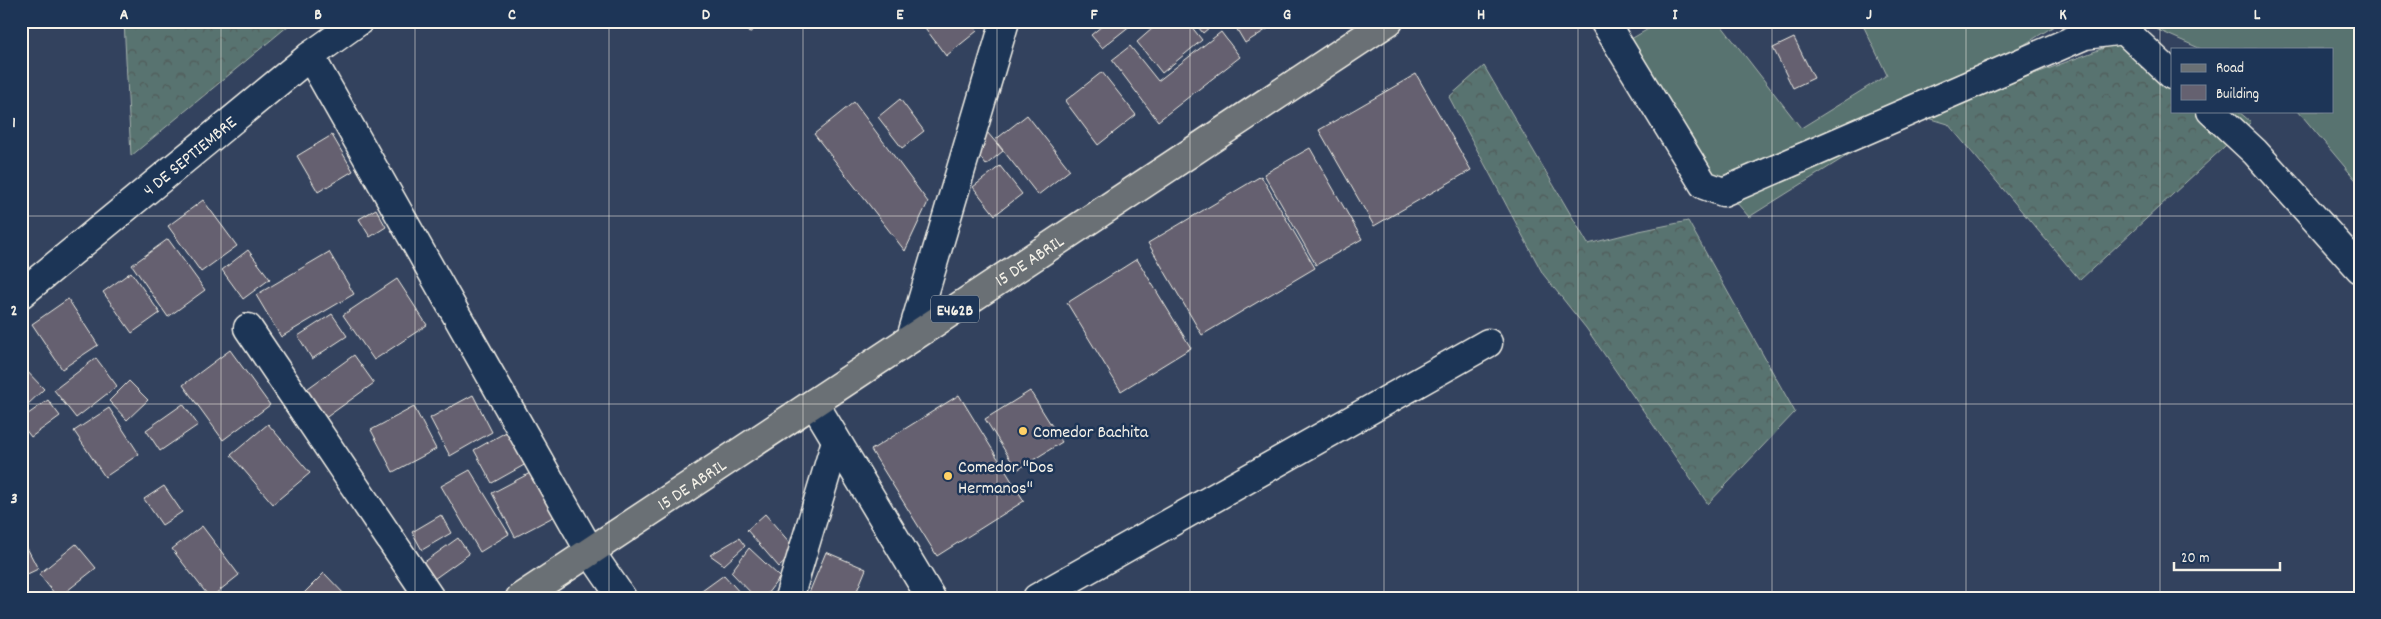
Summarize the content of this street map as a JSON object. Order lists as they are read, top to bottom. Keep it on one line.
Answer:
{"streets":{"main road":["15 DE ABRIL","E462B"],"street":["4 DE SEPTIEMBRE"]},"places":["Comedor Bachita","Comedor \"Dos Hermanos\""],"legend":["Road","Building"],"scale_bar":"20 m","grid":{"columns":["A","B","C","D","E","F","G","H","I","J","K","L"],"rows":["1","2","3"]}}
